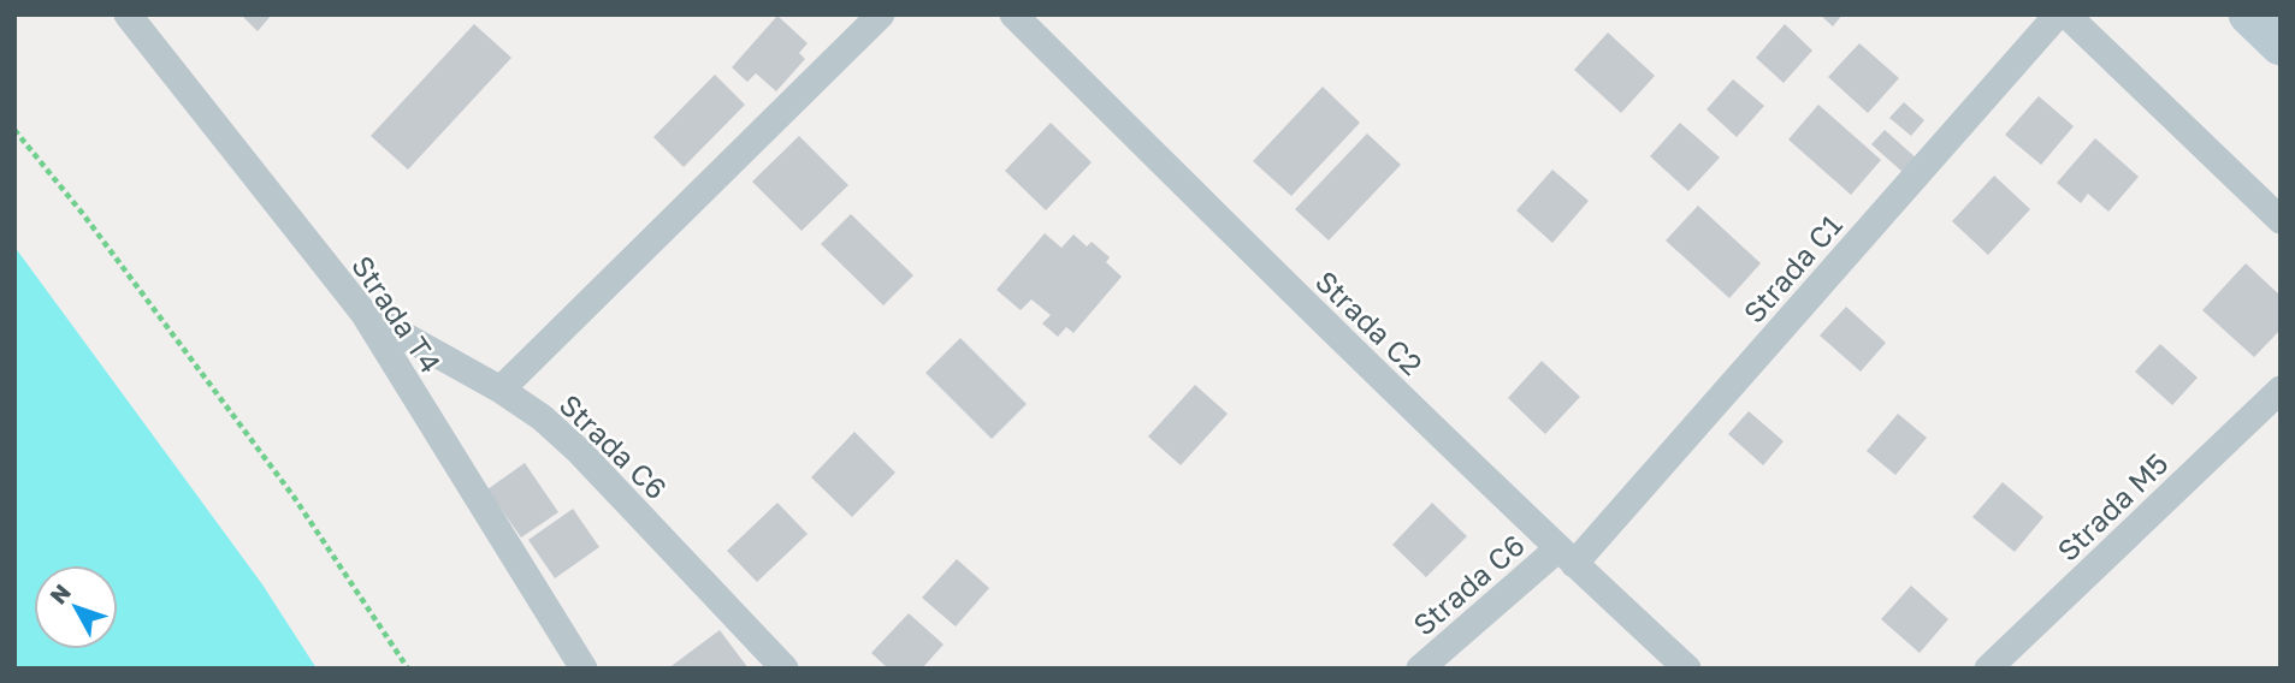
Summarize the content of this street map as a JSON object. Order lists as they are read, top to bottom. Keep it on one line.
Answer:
{"streets":{"street":["Strada C1","Strada T4","Strada C2","Strada C6","Strada M5"]},"crossings":[["Strada C1","Strada C2"],["Strada C1","Strada C6"],["Strada T4","Strada C6"],["Strada C2","Strada C6"]],"north":"top left"}
